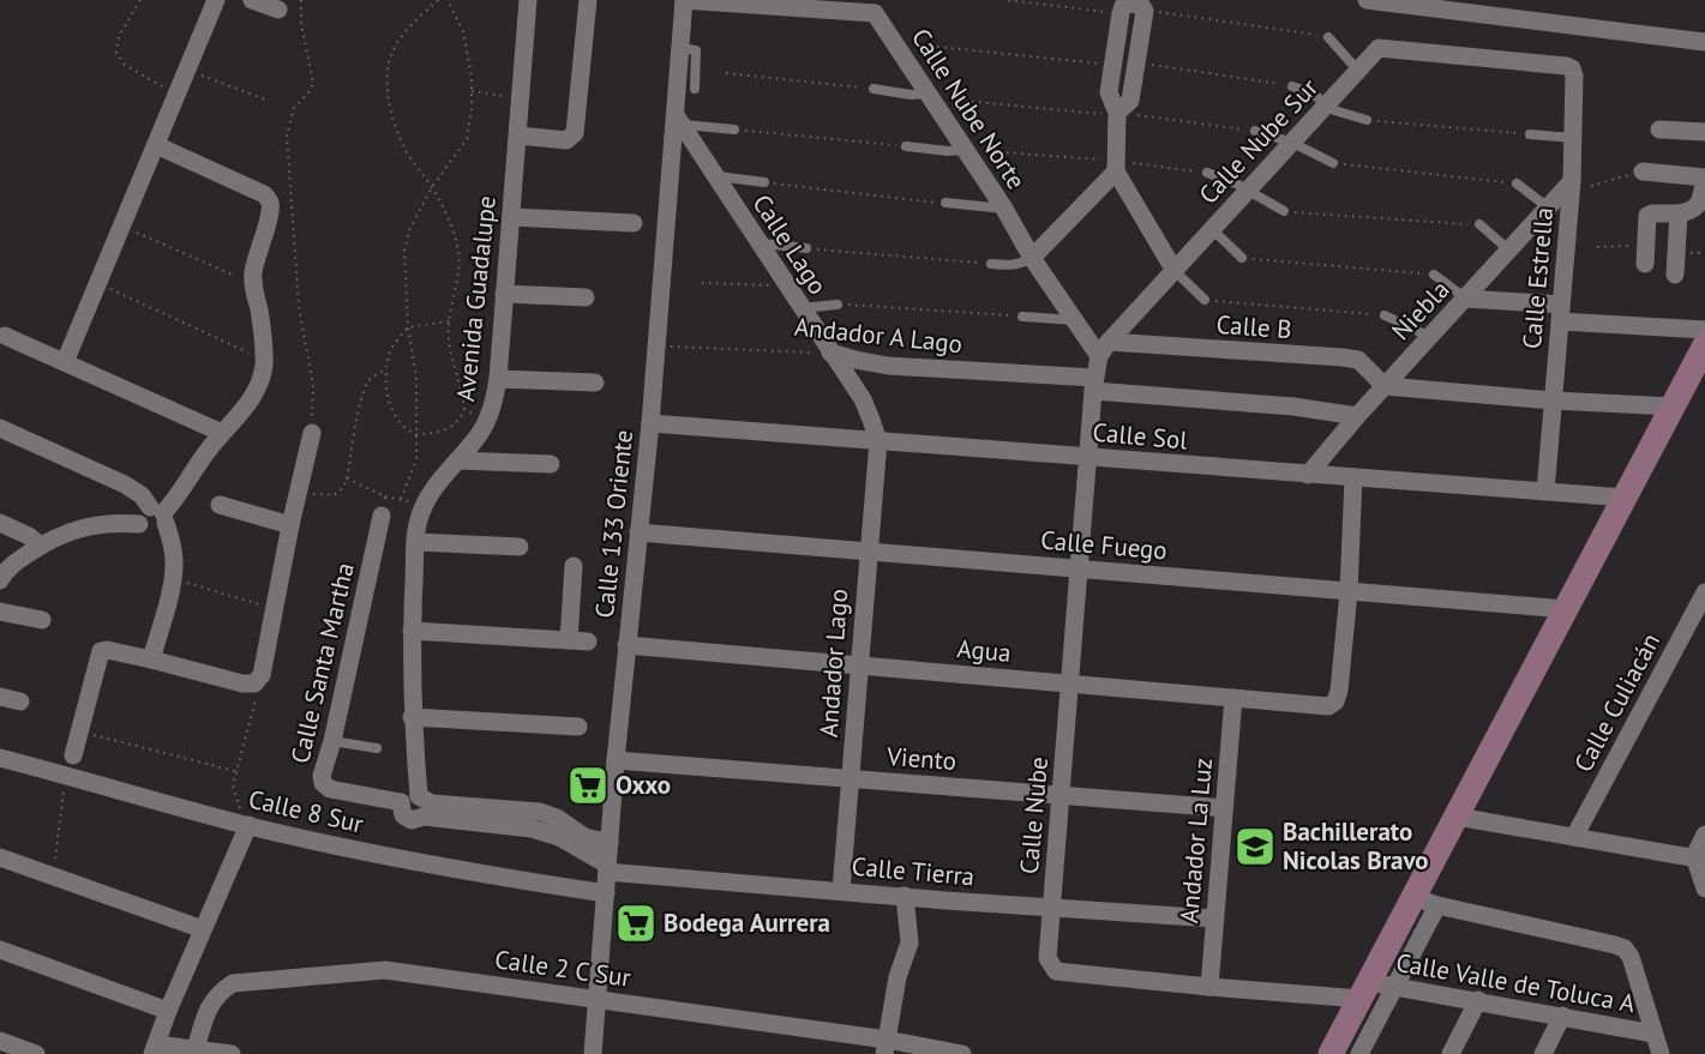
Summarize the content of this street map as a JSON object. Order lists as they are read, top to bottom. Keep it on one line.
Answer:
{"streets":{"street":["Calle Nube Norte","Calle Nube Sur","Calle Lago","Calle Estrella","Avenida Guadalupe","Niebla","Calle B","Andador A Lago","Calle Sol","Calle 133 Oriente","Calle Fuego","Agua","Calle Santa Martha","Andador Lago","Calle Culiacán","Viento","Calle 8 Sur","Calle Nube","Andador La Luz","Calle Tierra","Calle 2 C Sur","Calle Valle de Toluca A"]},"crossings":[["Calle Nube Norte","Calle Nube Sur"],["Calle Nube Norte","Calle B"],["Calle Nube Norte","Calle 133 Oriente"],["Calle Nube Norte","Calle Nube"],["Calle Nube Sur","Calle Estrella"],["Calle Nube Sur","Calle B"],["Calle Nube Sur","Calle Nube"],["Calle Lago","Andador A Lago"],["Calle Lago","Calle Sol"],["Calle Lago","Calle 133 Oriente"],["Calle Lago","Andador Lago"],["Calle Estrella","Niebla"],["Calle Estrella","Calle Sol"],["Avenida Guadalupe","Calle Santa Martha"],["Niebla","Calle B"],["Niebla","Andador A Lago"],["Niebla","Calle Sol"],["Calle B","Calle Nube"],["Andador A Lago","Calle 133 Oriente"],["Andador A Lago","Calle Nube"],["Calle Sol","Calle 133 Oriente"],["Calle Sol","Andador Lago"],["Calle Sol","Calle Nube"],["Calle 133 Oriente","Calle Fuego"],["Calle 133 Oriente","Agua"],["Calle 133 Oriente","Viento"],["Calle 133 Oriente","Calle 8 Sur"],["Calle 133 Oriente","Calle Tierra"],["Calle 133 Oriente","Calle 2 C Sur"],["Calle Fuego","Agua"],["Calle Fuego","Andador Lago"],["Calle Fuego","Calle Nube"],["Agua","Andador Lago"],["Agua","Calle Nube"],["Agua","Andador La Luz"],["Andador Lago","Viento"],["Andador Lago","Calle Tierra"],["Viento","Calle Nube"],["Viento","Andador La Luz"],["Calle Nube","Andador La Luz"],["Calle Nube","Calle Tierra"],["Calle Nube","Calle Valle de Toluca A"],["Andador La Luz","Calle Tierra"]],"places":{"supermarket":["Oxxo","Bodega Aurrera"],"school or university":["Bachillerato Nicolas Bravo"]}}
